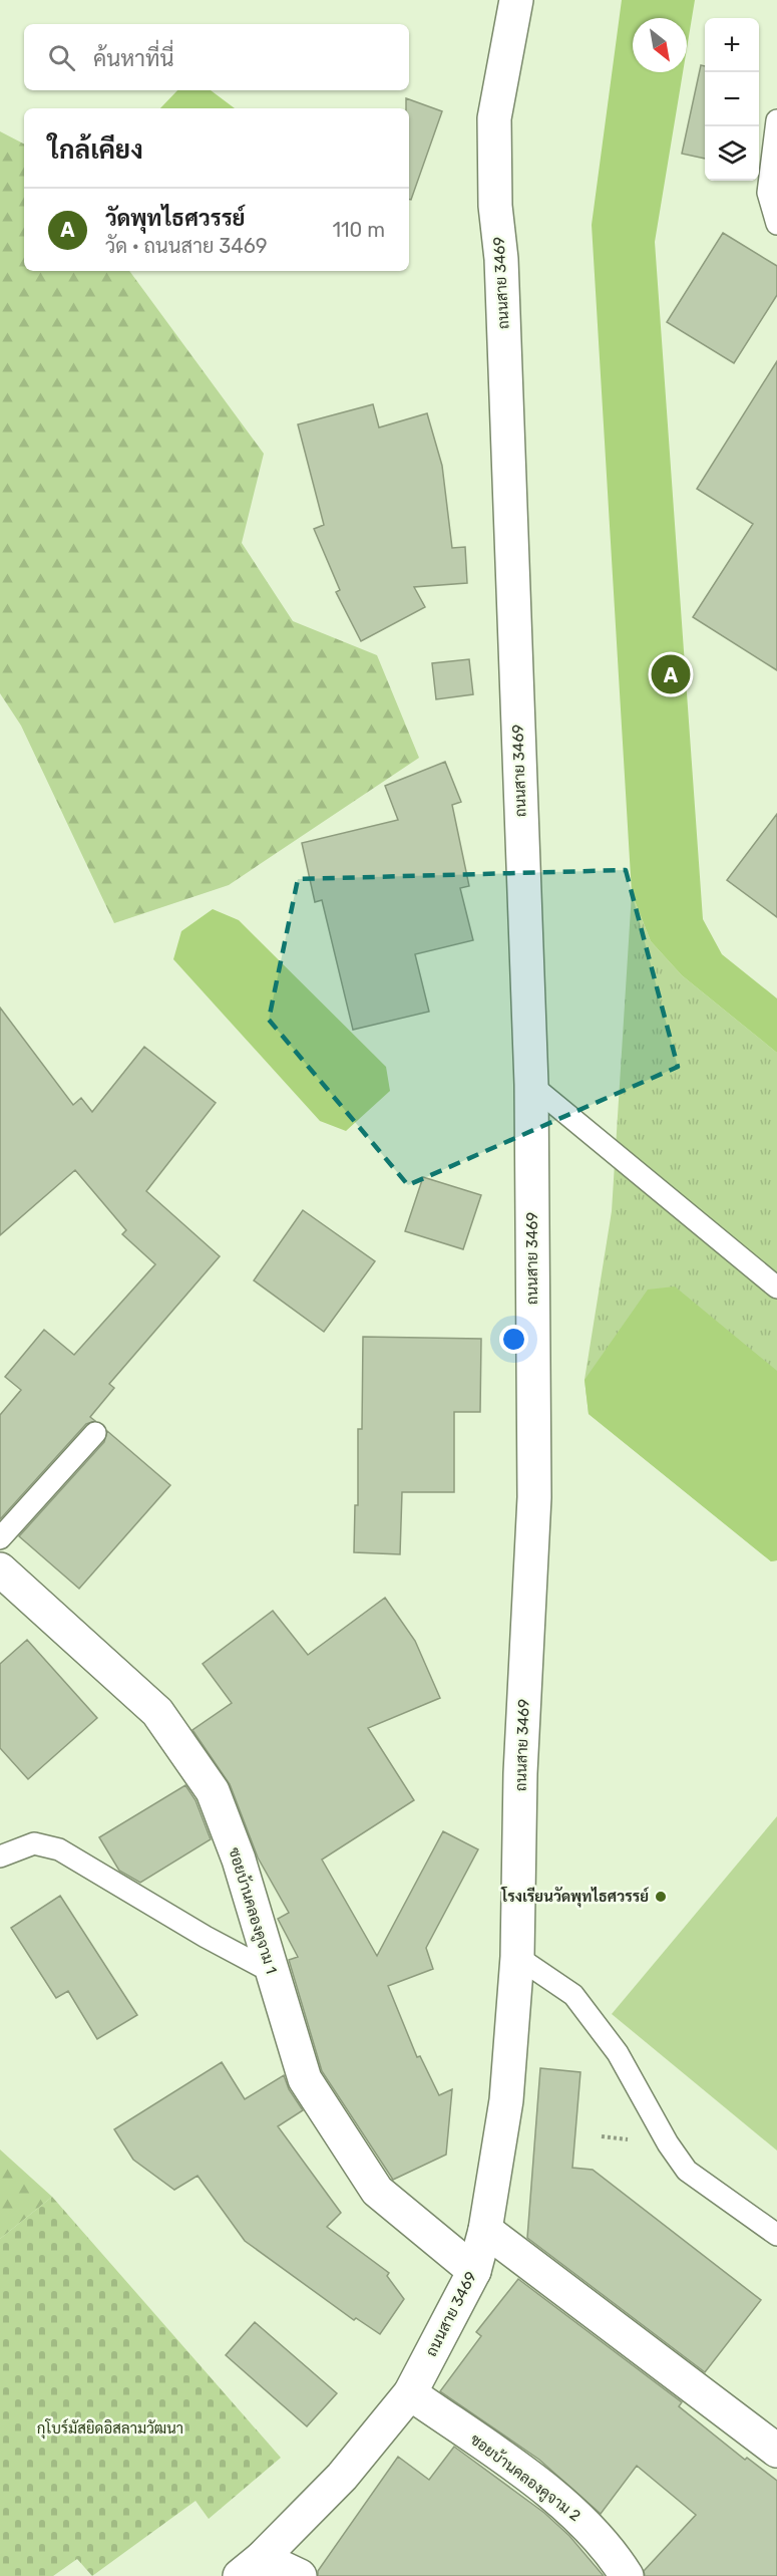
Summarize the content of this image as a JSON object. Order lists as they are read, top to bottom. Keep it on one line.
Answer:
{"streets":{"street":["ถนนสาย 3469","ซอยบ้านคลองคูจาม 1","ซอยบ้านคลองคูจาม 2"]},"crossings":[["ถนนสาย 3469","ซอยบ้านคลองคูจาม 1"],["ถนนสาย 3469","ซอยบ้านคลองคูจาม 2"]],"parks":["กุโบร์มัสยิดอิสลามวัฒนา"],"places":["โรงเรียนวัดพุทไธศวรรย์"],"north":"bottom right","page":{"map_buttons":["+","−"],"search":"ค้นหาที่นี่","heading":"ใกล้เคียง","list":[{"mark":"A","name":"วัดพุทไธศวรรย์","note":"วัด · ถนนสาย 3469","value":"110 m"}],"pins":"A"}}
